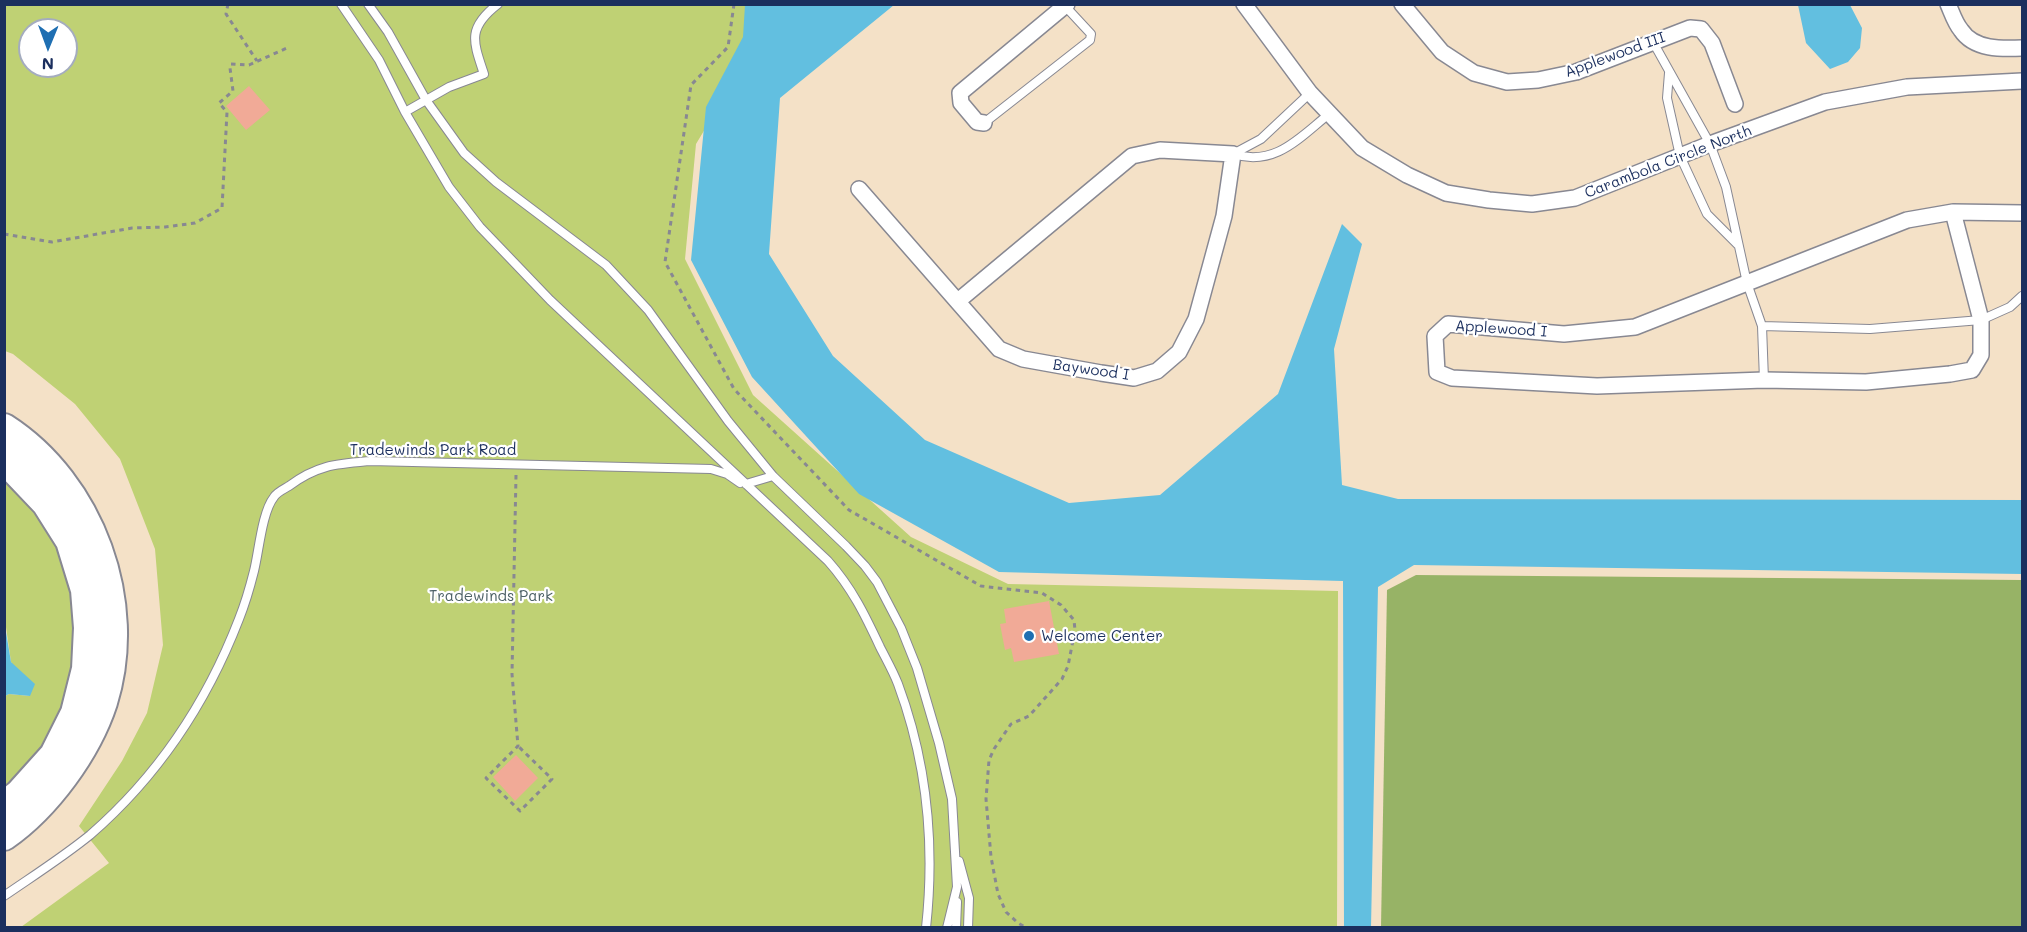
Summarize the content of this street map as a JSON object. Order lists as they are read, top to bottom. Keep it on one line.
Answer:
{"streets":{"street":["Applewood III","Carambola Circle North","Applewood I","Baywood I"],"lane":["Tradewinds Park Road"]},"parks":["Tradewinds Park"],"places":["Welcome Center"],"north":"bottom"}
